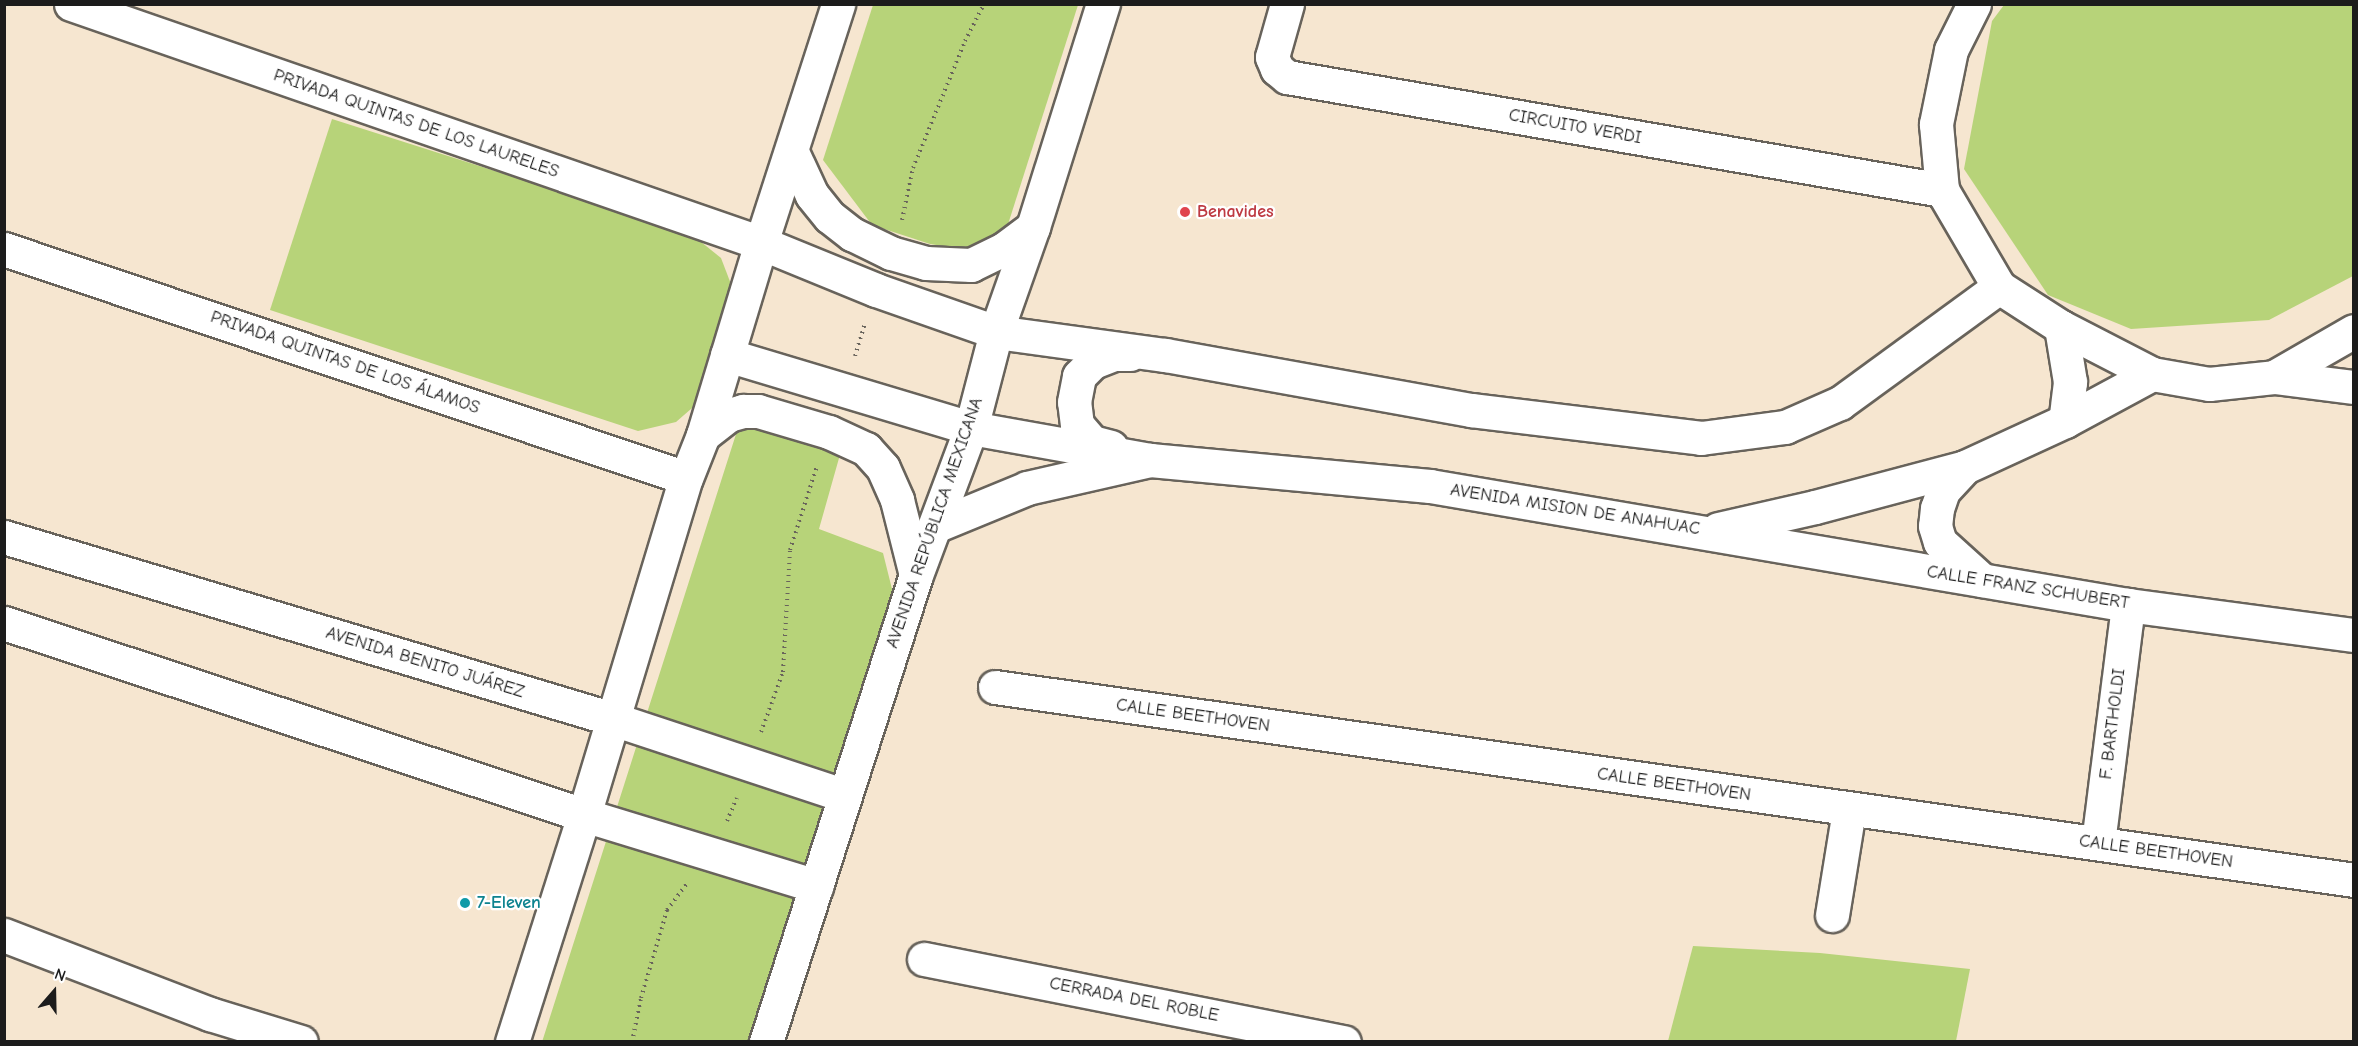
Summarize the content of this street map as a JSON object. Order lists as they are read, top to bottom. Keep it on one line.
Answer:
{"streets":{"street":["PRIVADA QUINTAS DE LOS LAURELES","CIRCUITO VERDI","PRIVADA QUINTAS DE LOS ÁLAMOS","AVENIDA MISION DE ANAHUAC","AVENIDA REPÚBLICA MEXICANA","CALLE FRANZ SCHUBERT","AVENIDA BENITO JUÁREZ","CALLE BEETHOVEN","F. BARTHOLDI","CERRADA DEL ROBLE"]},"crossings":[["PRIVADA QUINTAS DE LOS LAURELES","AVENIDA MISION DE ANAHUAC"],["AVENIDA MISION DE ANAHUAC","AVENIDA REPÚBLICA MEXICANA"],["AVENIDA MISION DE ANAHUAC","CALLE FRANZ SCHUBERT"],["AVENIDA REPÚBLICA MEXICANA","AVENIDA BENITO JUÁREZ"],["CALLE FRANZ SCHUBERT","F. BARTHOLDI"],["CALLE BEETHOVEN","F. BARTHOLDI"]],"places":["Benavides","7-Eleven"],"north":"top"}
